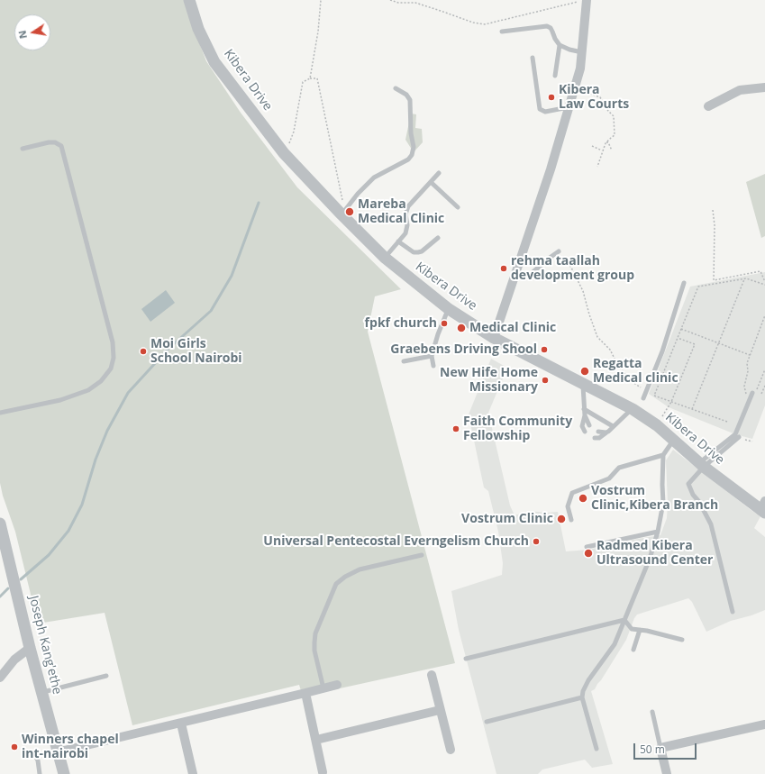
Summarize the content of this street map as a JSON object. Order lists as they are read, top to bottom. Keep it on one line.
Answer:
{"streets":{"street":["Kibera Drive","Joseph Kang'ethe"]},"places":["Kibera Law Courts","Mareba Medical Clinic","rehma taallah development group","fpkf church","Medical Clinic","Graebens Driving Shool","Moi Girls School Nairobi","Regatta Medical clinic","New Hife Home Missionary","Faith Community Fellowship","Vostrum Clinic,Kibera Branch","Vostrum Clinic","Universal Pentecostal Everngelism Church","Radmed Kibera Ultrasound Center","Winners chapel int-nairobi"],"scale_bar":"50 m","north":"left"}
